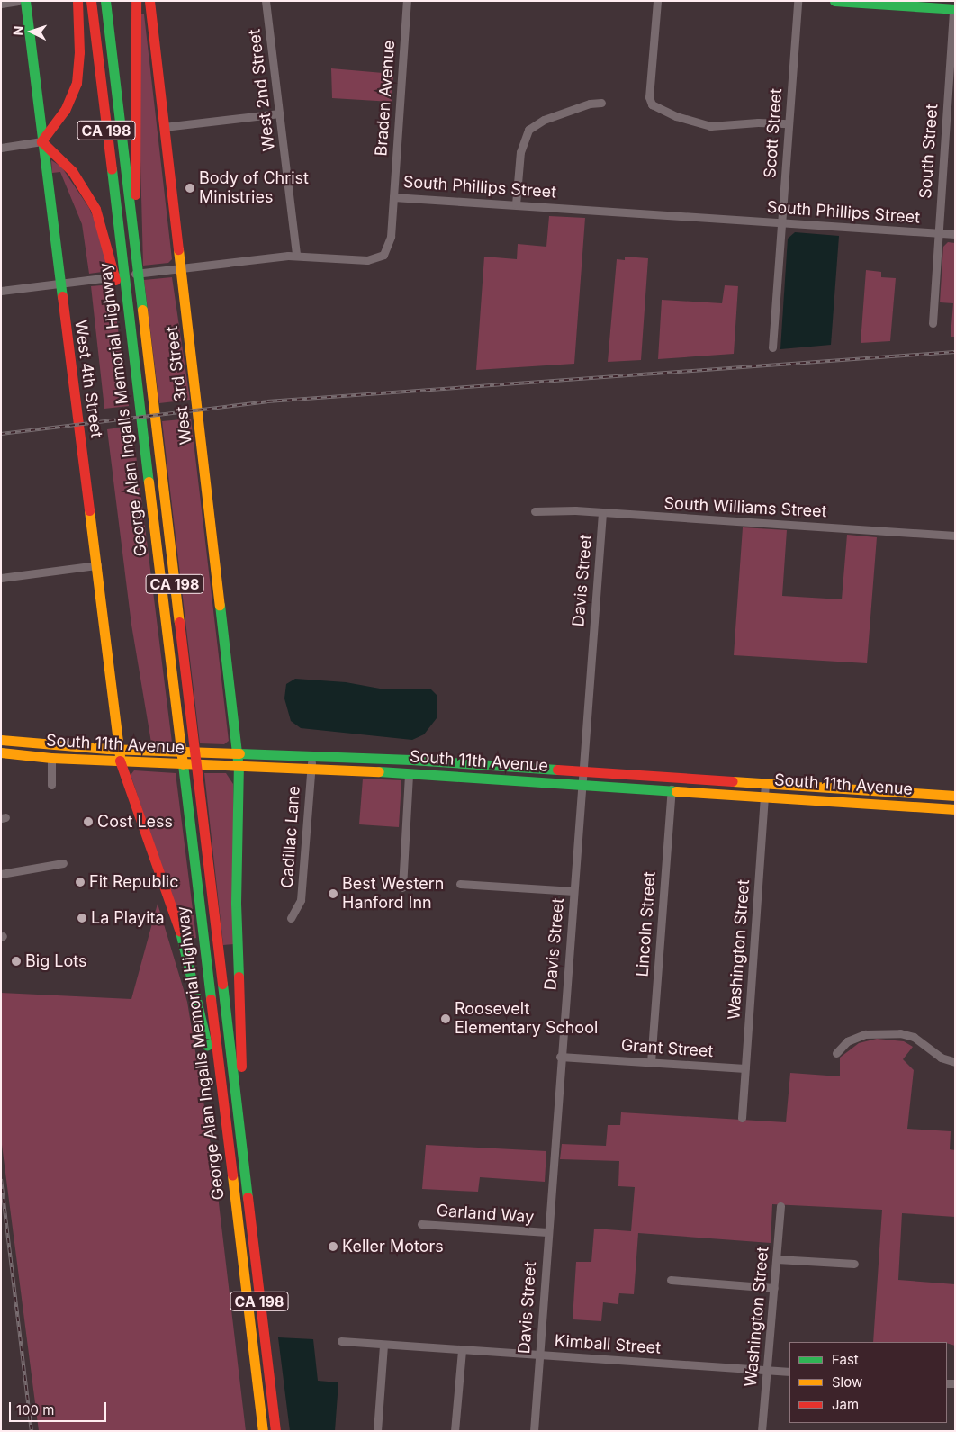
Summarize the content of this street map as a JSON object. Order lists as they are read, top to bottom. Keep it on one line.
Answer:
{"streets":{"main road":["CA 198","West 4th Street","West 3rd Street","George Alan Ingalls Memorial Highway","South 11th Avenue"],"street":["West 2nd Street","Braden Avenue","Scott Street","South Street","South Phillips Street","South Williams Street","Davis Street","Cadillac Lane","Lincoln Street","Washington Street","Grant Street","Garland Way","Kimball Street"]},"crossings":[["West 2nd Street","South Phillips Street"],["Braden Avenue","South Phillips Street"],["Scott Street","South Phillips Street"],["South Street","South Phillips Street"],["South Phillips Street","West 4th Street"],["South Phillips Street","West 3rd Street"],["West 4th Street","South 11th Avenue"],["West 3rd Street","George Alan Ingalls Memorial Highway"],["West 3rd Street","South 11th Avenue"],["South Williams Street","Davis Street"],["Davis Street","South 11th Avenue"],["Davis Street","Grant Street"],["Davis Street","Garland Way"],["Davis Street","Kimball Street"],["South 11th Avenue","Cadillac Lane"],["South 11th Avenue","Lincoln Street"],["South 11th Avenue","Washington Street"],["Lincoln Street","Grant Street"],["Washington Street","Grant Street"],["Washington Street","Kimball Street"]],"places":["Body of Christ Ministries","Cost Less","Fit Republic","Best Western Hanford Inn","La Playita","Big Lots","Roosevelt Elementary School","Keller Motors"],"legend":["Fast","Slow","Jam"],"scale_bar":"100 m","north":"left"}
